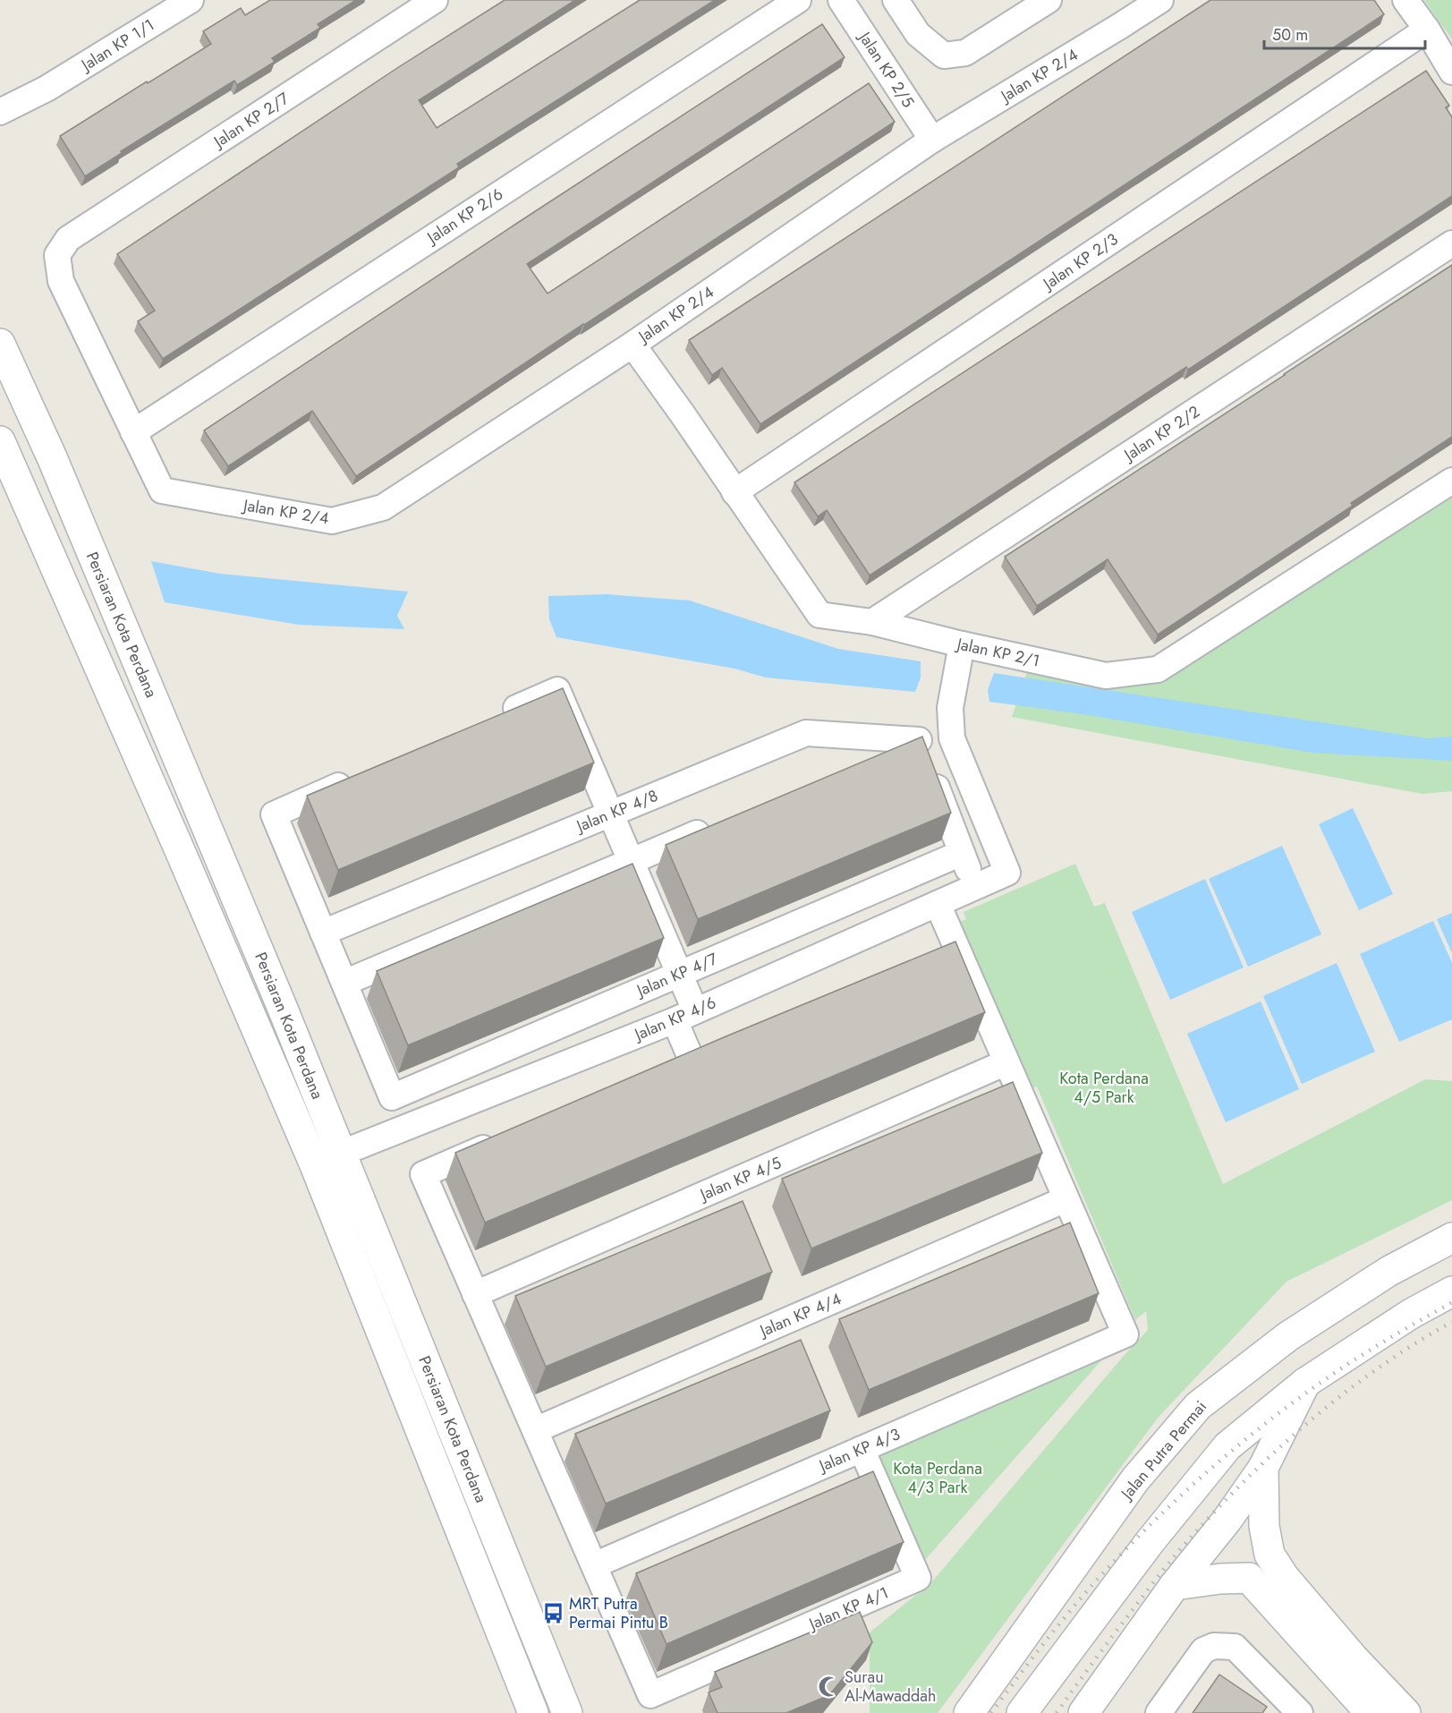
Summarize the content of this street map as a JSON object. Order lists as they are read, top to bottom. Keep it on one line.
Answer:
{"streets":{"street":["Jalan KP 1/1","Jalan KP 2/5","Jalan KP 2/4","Jalan KP 2/7","Jalan KP 2/6","Jalan KP 2/3","Jalan KP 2/2","Persiaran Kota Perdana","Jalan KP 2/1","Jalan KP 4/8","Jalan KP 4/7","Jalan KP 4/6","Jalan KP 4/5","Jalan KP 4/4","Jalan KP 4/3","Jalan Putra Permai","Jalan KP 4/1"]},"crossings":[["Jalan KP 2/5","Jalan KP 2/4"],["Jalan KP 2/4","Jalan KP 2/7"],["Jalan KP 2/4","Jalan KP 2/6"],["Jalan KP 2/4","Jalan KP 2/1"],["Jalan KP 2/7","Jalan KP 2/6"],["Jalan KP 2/3","Jalan KP 2/1"],["Jalan KP 2/2","Jalan KP 2/1"],["Persiaran Kota Perdana","Jalan KP 4/6"],["Jalan KP 2/1","Jalan KP 4/6"],["Jalan KP 4/4","Jalan KP 4/3"],["Jalan KP 4/3","Jalan KP 4/1"]],"parks":["Kota Perdana 4/5 Park","Kota Perdana 4/3 Park"],"places":{"bus stop":["MRT Putra Permai Pintu B"],"mosque":["Surau Al-Mawaddah"]},"scale_bar":"50 m"}
